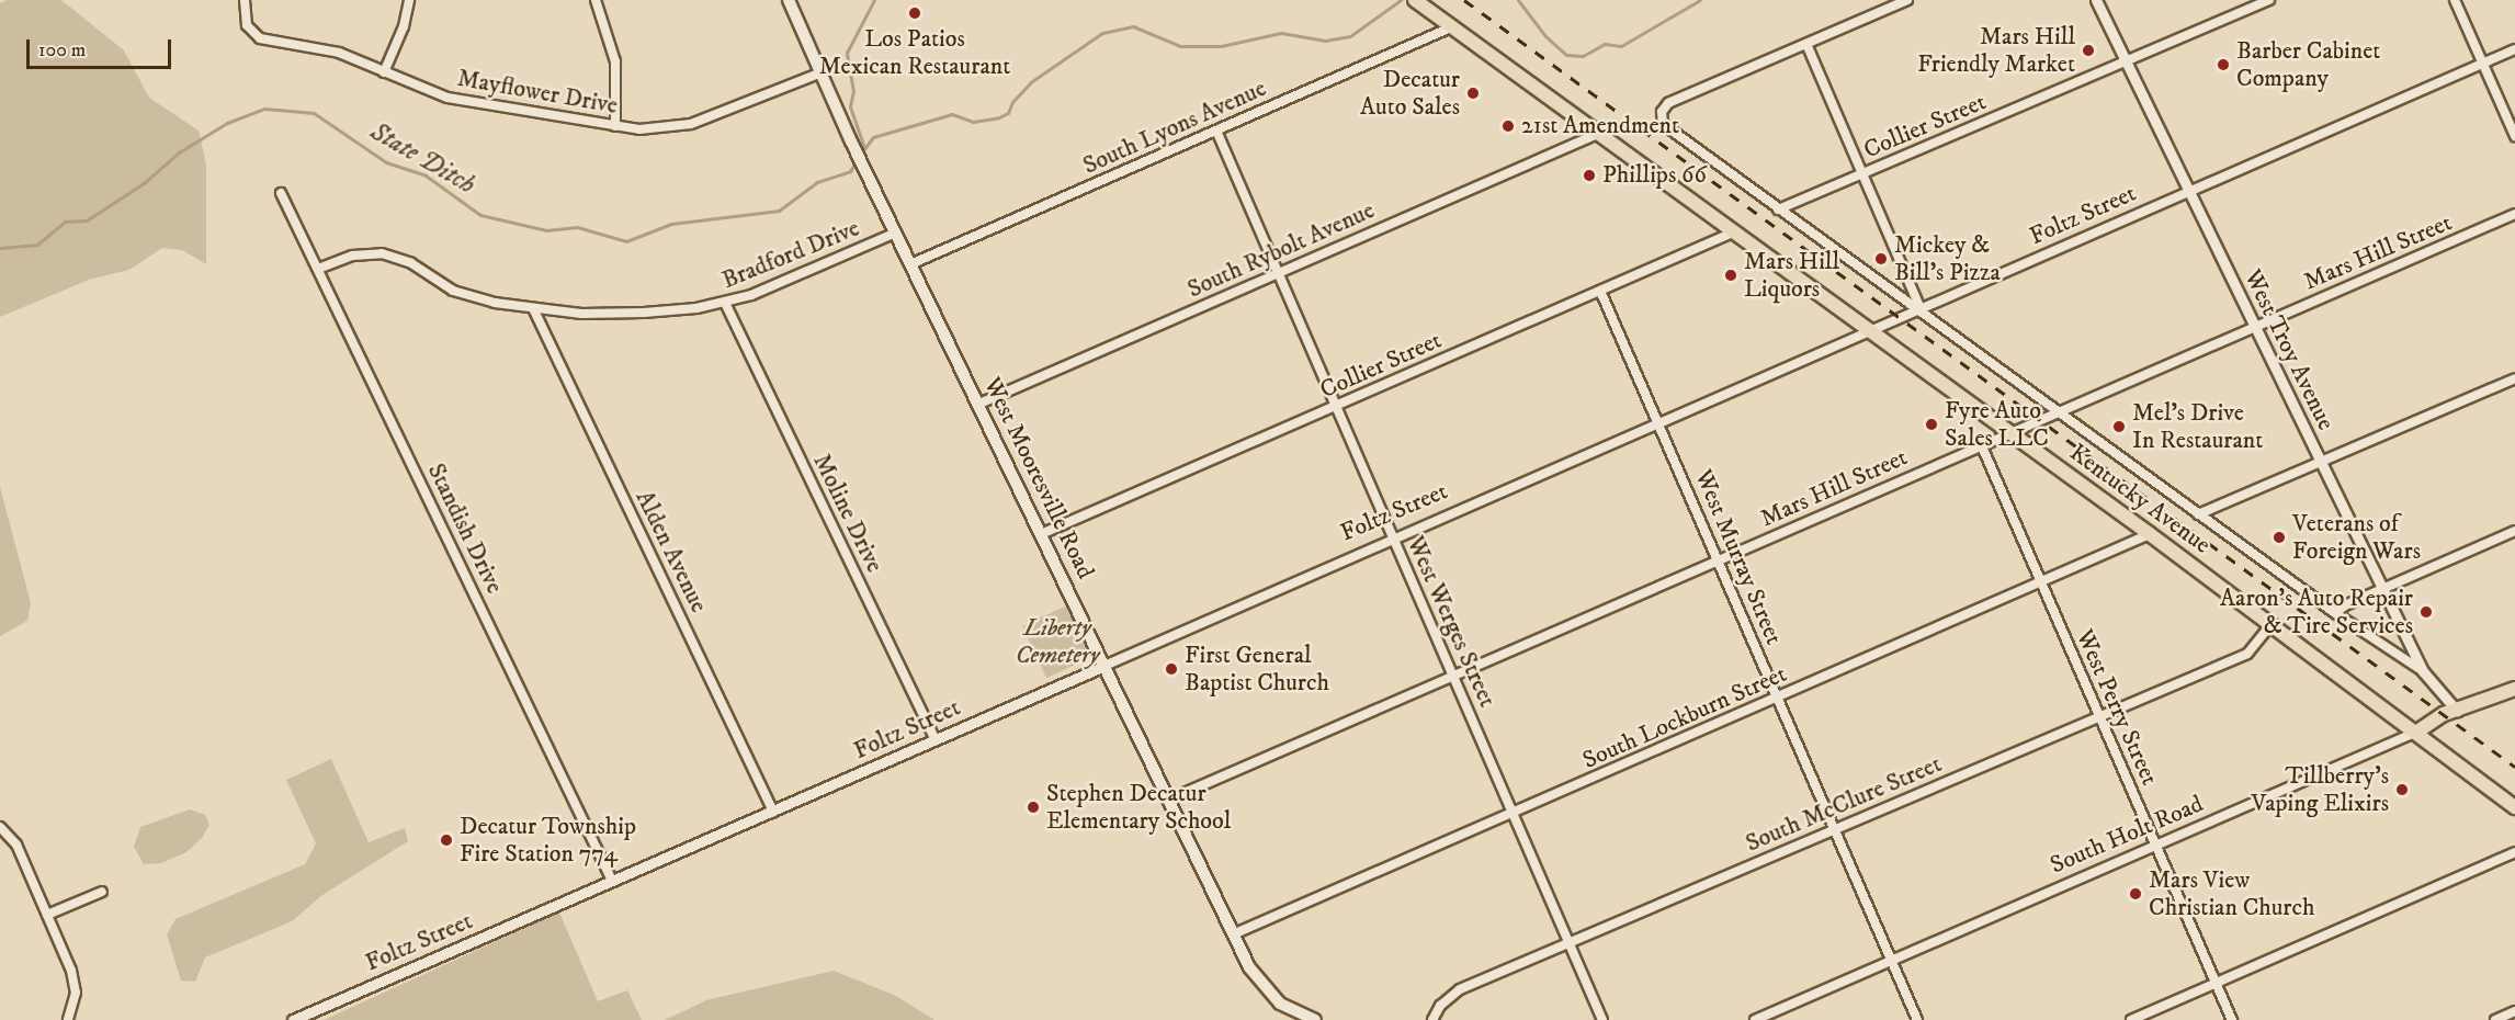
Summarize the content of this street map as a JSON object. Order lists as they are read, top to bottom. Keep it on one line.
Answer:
{"streets":{"main road":["West Mooresville Road","Kentucky Avenue","South Holt Road"],"street":["Mayflower Drive","Collier Street","South Lyons Avenue","Foltz Street","South Rybolt Avenue","Mars Hill Street","Bradford Drive","West Troy Avenue","Moline Drive","Standish Drive","Alden Avenue","West Murray Street","West Werges Street","West Perry Street","South Lockburn Street","South McClure Street"]},"crossings":[["Mayflower Drive","West Mooresville Road"],["Collier Street","West Troy Avenue"],["Collier Street","West Mooresville Road"],["Collier Street","Kentucky Avenue"],["Collier Street","West Murray Street"],["Collier Street","West Werges Street"],["South Lyons Avenue","West Mooresville Road"],["South Lyons Avenue","Kentucky Avenue"],["South Lyons Avenue","West Werges Street"],["Foltz Street","West Troy Avenue"],["Foltz Street","West Mooresville Road"],["Foltz Street","Kentucky Avenue"],["Foltz Street","Moline Drive"],["Foltz Street","Standish Drive"],["Foltz Street","Alden Avenue"],["Foltz Street","West Murray Street"],["Foltz Street","West Werges Street"],["South Rybolt Avenue","West Mooresville Road"],["South Rybolt Avenue","Kentucky Avenue"],["South Rybolt Avenue","West Werges Street"],["Mars Hill Street","West Troy Avenue"],["Mars Hill Street","West Mooresville Road"],["Mars Hill Street","Kentucky Avenue"],["Mars Hill Street","West Murray Street"],["Mars Hill Street","West Werges Street"],["Mars Hill Street","West Perry Street"],["Bradford Drive","West Mooresville Road"],["Bradford Drive","Moline Drive"],["Bradford Drive","Standish Drive"],["Bradford Drive","Alden Avenue"],["West Troy Avenue","South Holt Road"],["West Mooresville Road","South Lockburn Street"],["Kentucky Avenue","South Lockburn Street"],["Kentucky Avenue","South McClure Street"],["Kentucky Avenue","South Holt Road"],["West Murray Street","South Lockburn Street"],["West Murray Street","South McClure Street"],["West Murray Street","South Holt Road"],["West Werges Street","South Lockburn Street"],["West Werges Street","South McClure Street"],["West Perry Street","South Lockburn Street"],["West Perry Street","South McClure Street"],["West Perry Street","South Holt Road"]],"water":["State Ditch"],"parks":["Liberty Cemetery"],"places":["Los Patios Mexican Restaurant","Mars Hill Friendly Market","Barber Cabinet Company","Decatur Auto Sales","21st Amendment","Phillips 66","Mickey & Bill's Pizza","Mars Hill Liquors","Fyre Auto Sales LLC","Mel's Drive In Restaurant","Veterans of Foreign Wars","Aaron's Auto Repair & Tire Services","First General Baptist Church","Tillberry's Vaping Elixirs","Stephen Decatur Elementary School","Decatur Township Fire Station 774","Mars View Christian Church"],"scale_bar":"100 m"}
